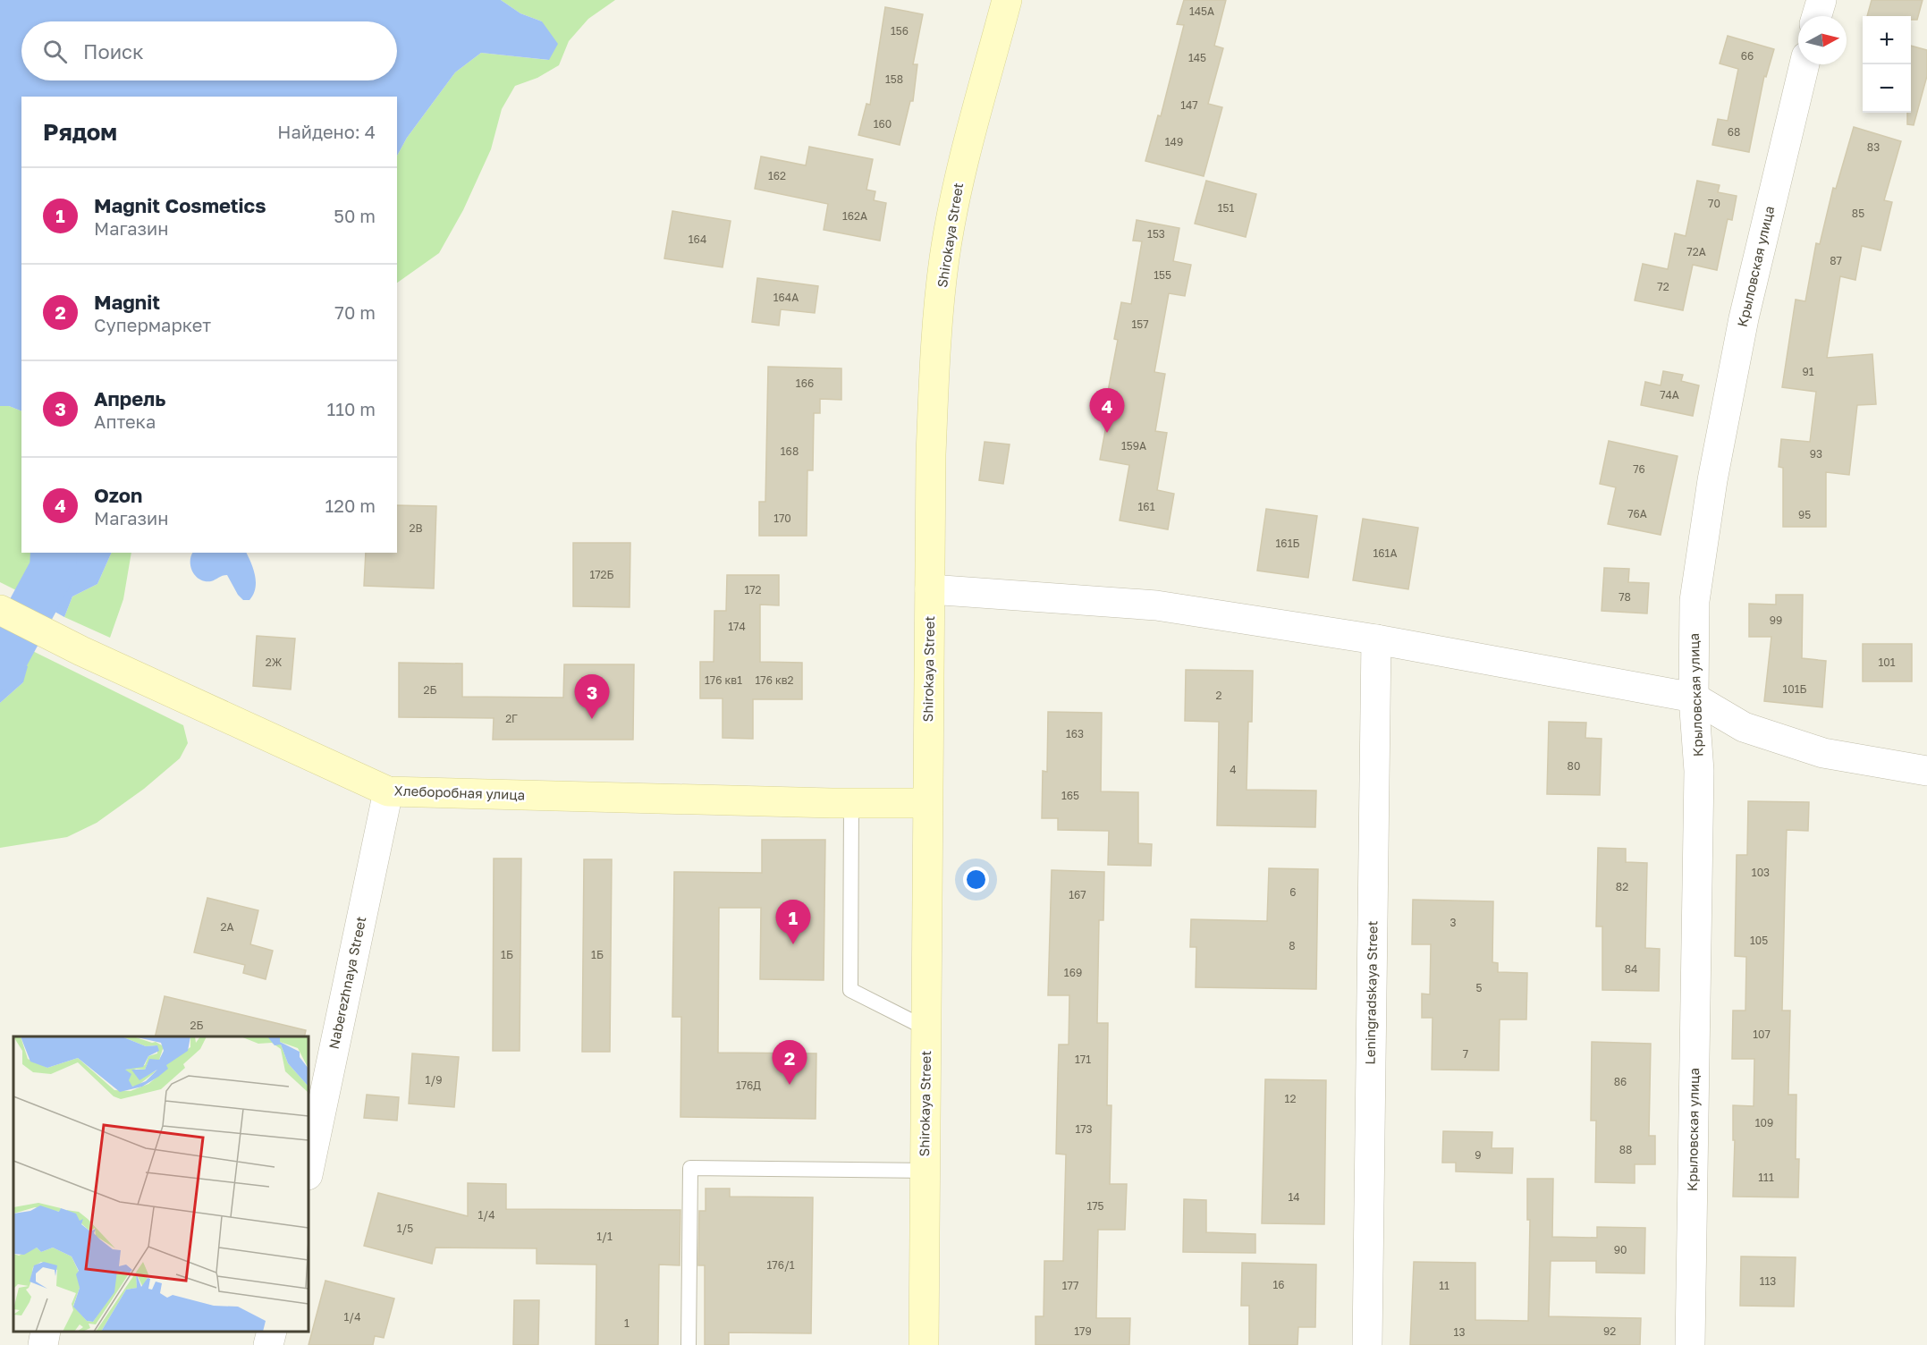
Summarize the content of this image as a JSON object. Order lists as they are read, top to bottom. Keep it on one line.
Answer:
{"streets":{"street":["Shirokaya Street","Крыловская улица","Хлеборобная улица","Naberezhnaya Street","Leningradskaya Street"]},"crossings":[["Shirokaya Street","Хлеборобная улица"],["Хлеборобная улица","Naberezhnaya Street"]],"house_numbers":["145А","156","66","145","158","147","160","68","149","83","162","70","151","85","162А","153","164","72А","87","155","72","164А","157","91","166","74А","159А","168","93","76","161","76А","95","170","2В","161Б","161А","172Б","172","78","99","174","2Ж","101","176 кв1","176 кв2","101Б","2Б","2","2Г","163","80","4","165","103","82","6","167","3","2А","105","8","1Б","1Б","84","169","5","2Б","107","7","171","1/9","86","176Д","12","109","173","88","9","111","14","175","1/4","1/5","1/1","90","176/1","113","16","177","11","1/4","1","179","92","13"],"north":"right","page":{"map_buttons":["+","−"],"search":"Поиск","heading":["Рядом","Найдено: 4"],"list":[{"mark":"1","name":"Magnit Cosmetics","note":"Магазин","value":"50 m"},{"mark":"2","name":"Magnit","note":"Супермаркет","value":"70 m"},{"mark":"3","name":"Апрель","note":"Аптека","value":"110 m"},{"mark":"4","name":"Ozon","note":"Магазин","value":"120 m"}],"pins":["4","3","1","2"]}}
